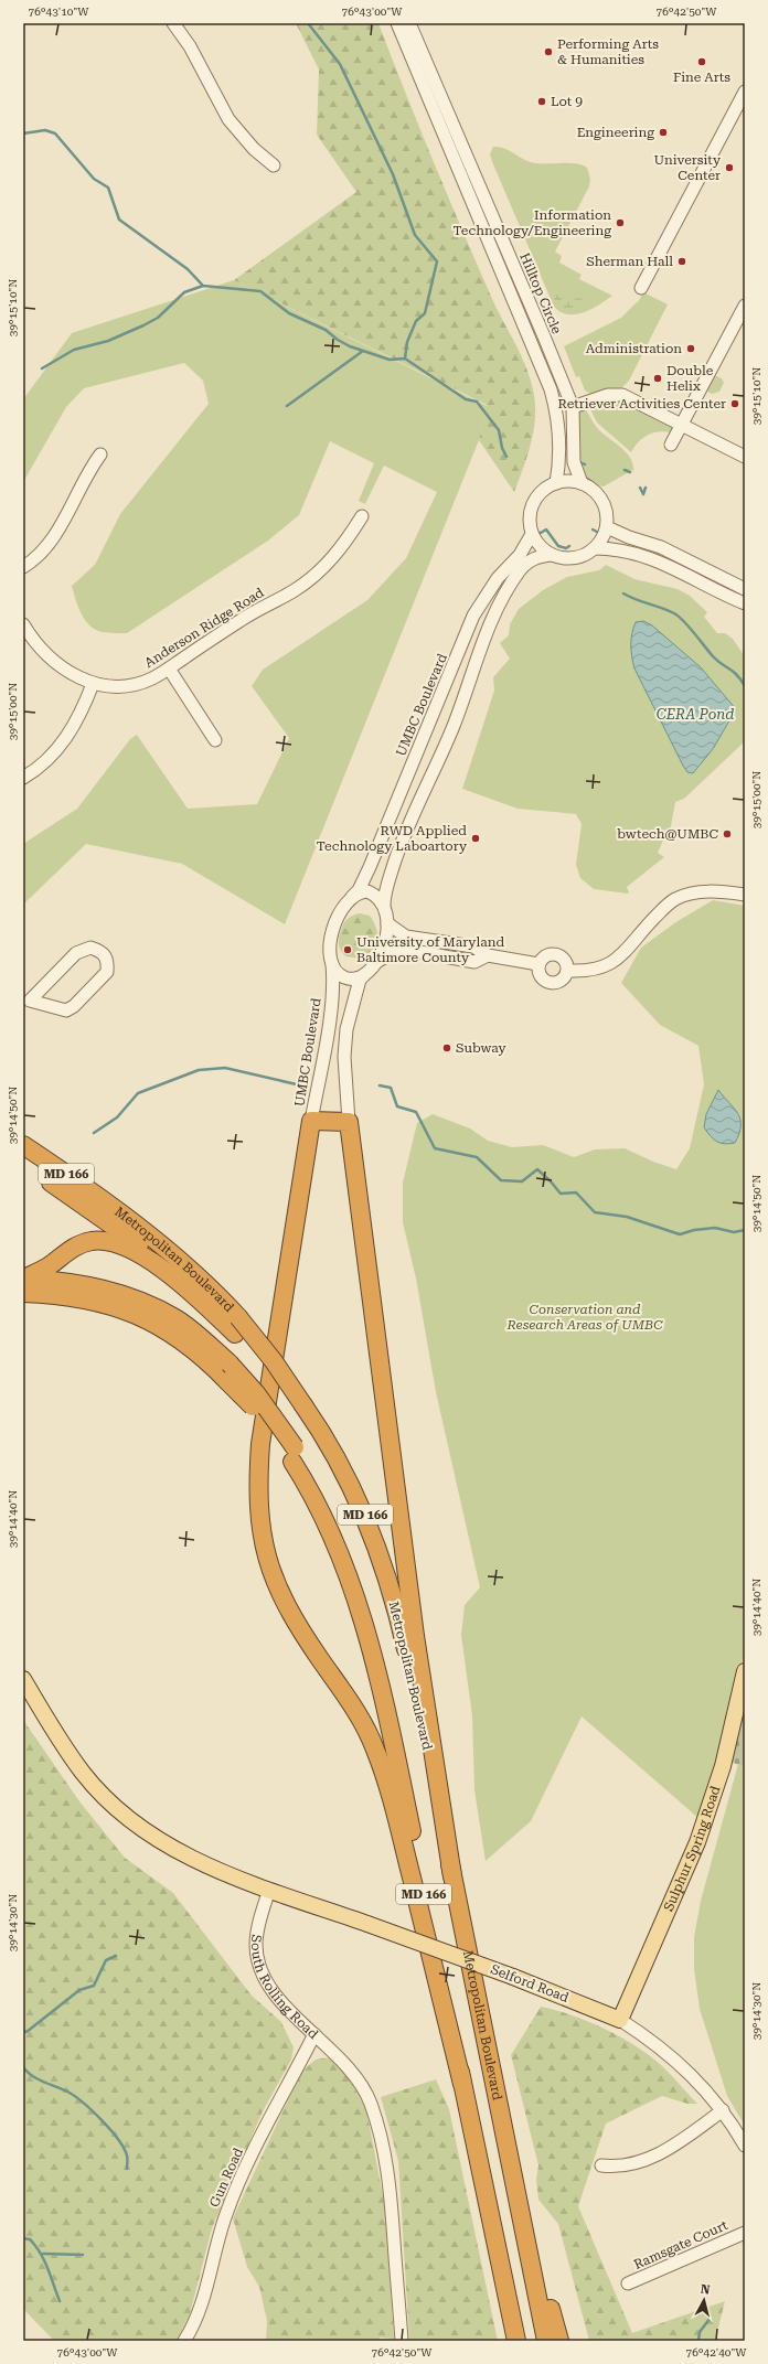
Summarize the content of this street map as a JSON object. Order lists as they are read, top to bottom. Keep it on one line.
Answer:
{"streets":{"highway":["MD 166","Metropolitan Boulevard"],"main road":["Sulphur Spring Road","Selford Road"],"street":["Hilltop Circle","Anderson Ridge Road","UMBC Boulevard","South Rolling Road","Gun Road","Ramsgate Court"]},"crossings":[["Hilltop Circle","UMBC Boulevard"],["Sulphur Spring Road","Selford Road"],["Selford Road","South Rolling Road"],["South Rolling Road","Gun Road"]],"water":["CERA Pond"],"parks":["Conservation and Research Areas of UMBC"],"places":["Performing Arts & Humanities","Fine Arts","Lot 9","Engineering","University Center","Information Technology/Engineering","Sherman Hall","Administration","Double Helix","Retriever Activities Center","bwtech@UMBC","RWD Applied Technology Laboartory","University of Maryland Baltimore County","Subway"],"north":"top","coordinates":["76°43'10\"W","76°43'00\"W","76°42'50\"W","39°15'10\"N","39°15'00\"N","39°14'50\"N","39°14'40\"N","39°14'30\"N","76°42'40\"W"]}
